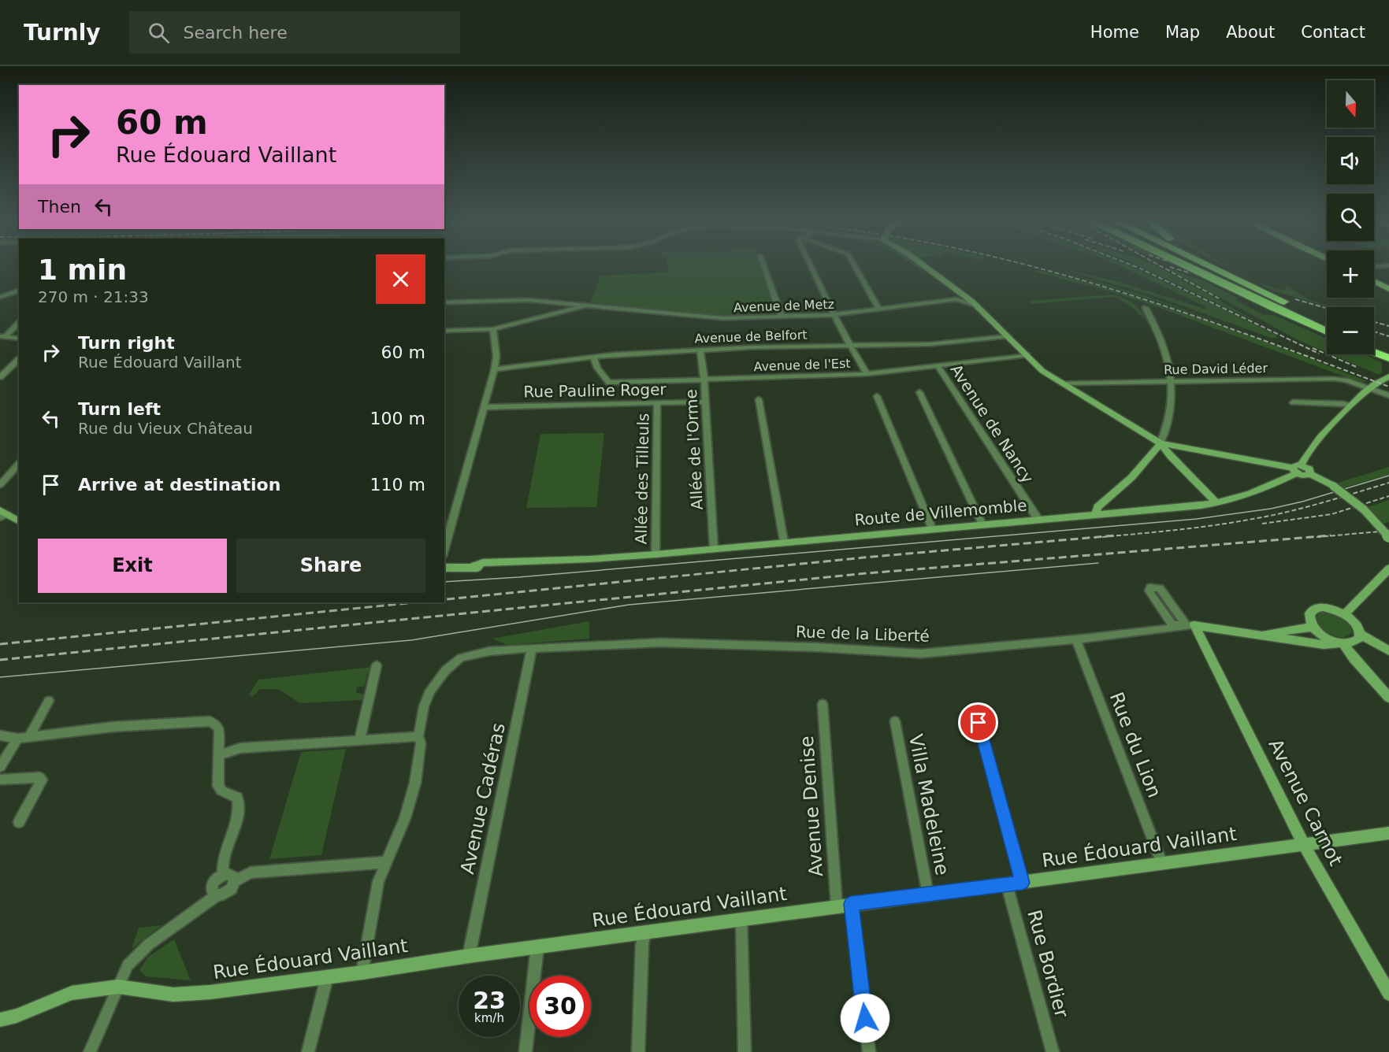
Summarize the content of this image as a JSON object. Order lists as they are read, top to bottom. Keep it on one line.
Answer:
{"streets":{"street":["Avenue de Metz","Avenue de Belfort","Avenue de l'Est","Rue David Léder","Rue Pauline Roger","Avenue de Nancy","Allée de l'Orme","Allée des Tilleuls","Route de Villemomble","Rue de la Liberté","Rue du Lion","Avenue Cadéras","Avenue Carnot","Villa Madeleine","Avenue Denise","Rue Édouard Vaillant","Rue Bordier"]},"crossings":[["Avenue de Belfort","Avenue de l'Est"],["Avenue de Belfort","Allée de l'Orme"],["Avenue de l'Est","Avenue de Nancy"],["Avenue de l'Est","Allée de l'Orme"],["Rue Pauline Roger","Allée de l'Orme"],["Rue Pauline Roger","Allée des Tilleuls"],["Avenue de Nancy","Route de Villemomble"],["Allée de l'Orme","Route de Villemomble"],["Allée des Tilleuls","Route de Villemomble"],["Rue de la Liberté","Rue du Lion"],["Rue de la Liberté","Avenue Cadéras"],["Rue de la Liberté","Avenue Carnot"],["Rue de la Liberté","Rue Édouard Vaillant"],["Rue du Lion","Rue Édouard Vaillant"],["Avenue Cadéras","Rue Édouard Vaillant"],["Avenue Carnot","Rue Édouard Vaillant"],["Villa Madeleine","Rue Édouard Vaillant"],["Avenue Denise","Rue Édouard Vaillant"],["Rue Édouard Vaillant","Rue Bordier"]],"north":"bottom","page":{"header":"Turnly","search":"Search here","nav":["Home","Map","About","Contact"],"map_buttons":["+","−"],"turn":["60 m","Rue Édouard Vaillant"],"then":"Then","heading":["1 min","270 m · 21:33"],"list":[{"name":"Turn right","note":"Rue Édouard Vaillant","value":"60 m"},{"name":"Turn left","note":"Rue du Vieux Château","value":"100 m"},{"name":"Arrive at destination","value":"110 m"}],"buttons":["Exit","Share"],"speed":"23 km/h","limit":"30"}}
